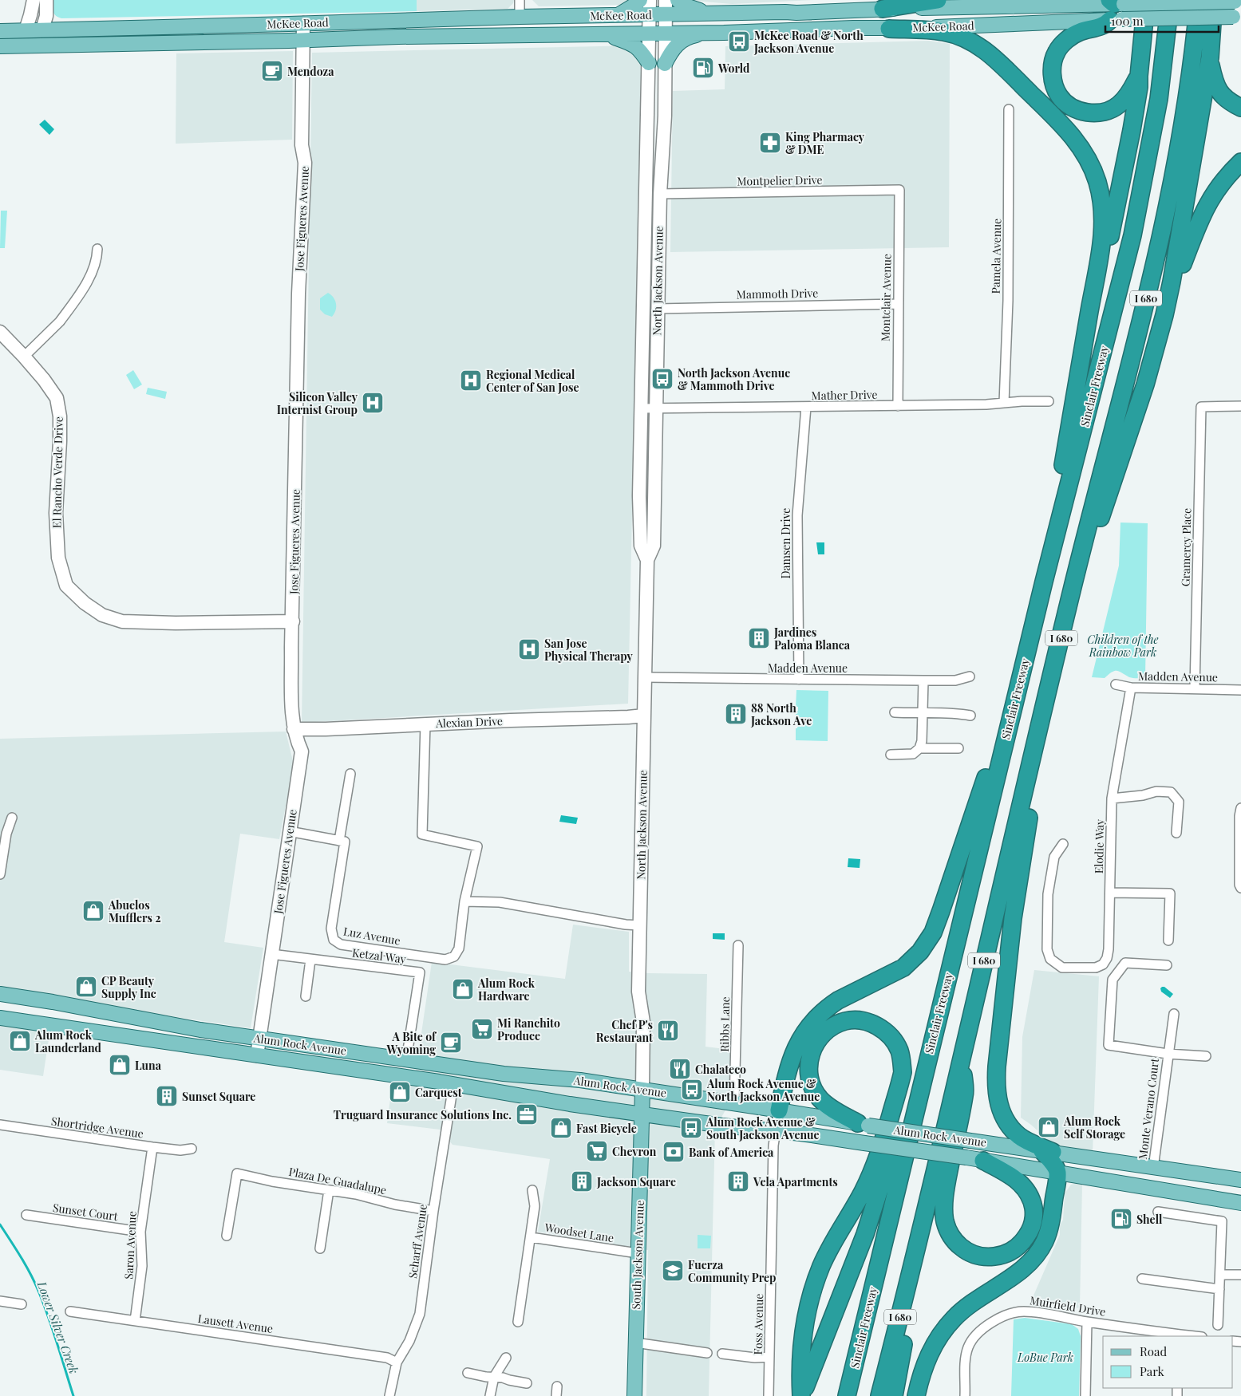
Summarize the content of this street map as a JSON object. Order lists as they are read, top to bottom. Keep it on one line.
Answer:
{"streets":{"highway":["I 680","Sinclair Freeway"],"main road":["McKee Road","Alum Rock Avenue","South Jackson Avenue"],"street":["Montpelier Drive","Jose Figueres Avenue","Pamela Avenue","North Jackson Avenue","Mammoth Drive","Montclair Avenue","Mather Drive","El Rancho Verde Drive","Damsen Drive","Gramercy Place","Madden Avenue","Alexian Drive","Elodie Way","Luz Avenue","Ketzal Way","Ribbs Lane","Monte Verano Court","Shortridge Avenue","Plaza De Guadalupe","Sunset Court","Woodset Lane","Scharff Avenue","Saron Avenue","Muirfield Drive","Lausett Avenue","Foss Avenue"]},"crossings":[["McKee Road","Jose Figueres Avenue"],["McKee Road","North Jackson Avenue"],["Montpelier Drive","North Jackson Avenue"],["Montpelier Drive","Montclair Avenue"],["Jose Figueres Avenue","El Rancho Verde Drive"],["Jose Figueres Avenue","Alexian Drive"],["Jose Figueres Avenue","Ketzal Way"],["Jose Figueres Avenue","Alum Rock Avenue"],["Pamela Avenue","Mather Drive"],["North Jackson Avenue","Mammoth Drive"],["North Jackson Avenue","Mather Drive"],["North Jackson Avenue","Madden Avenue"],["North Jackson Avenue","Alexian Drive"],["North Jackson Avenue","Alum Rock Avenue"],["North Jackson Avenue","South Jackson Avenue"],["Mammoth Drive","Montclair Avenue"],["Montclair Avenue","Mather Drive"],["Mather Drive","Damsen Drive"],["Damsen Drive","Madden Avenue"],["Gramercy Place","Madden Avenue"],["Madden Avenue","Elodie Way"],["Alexian Drive","Luz Avenue"],["Ketzal Way","Alum Rock Avenue"],["Ribbs Lane","Alum Rock Avenue"],["Alum Rock Avenue","Monte Verano Court"],["Alum Rock Avenue","Scharff Avenue"],["Alum Rock Avenue","South Jackson Avenue"],["Alum Rock Avenue","Foss Avenue"],["Shortridge Avenue","Saron Avenue"],["Plaza De Guadalupe","Scharff Avenue"],["Sunset Court","Saron Avenue"],["Woodset Lane","South Jackson Avenue"],["Scharff Avenue","Lausett Avenue"],["Saron Avenue","Lausett Avenue"]],"water":["Lower Silver Creek"],"parks":["Children of the Rainbow Park","LoBue Park"],"places":{"bus stop":["McKee Road & North Jackson Avenue","North Jackson Avenue & Mammoth Drive","Alum Rock Avenue & North Jackson Avenue","Alum Rock Avenue & South Jackson Avenue"],"fuel station":["World","Shell"],"cafe":["Mendoza","A Bite of Wyoming"],"pharmacy":["King Pharmacy & DME"],"hospital":["Regional Medical Center of San Jose","Silicon Valley Internist Group","San Jose Physical Therapy"],"building":["Jardines Paloma Blanca","88 North Jackson Ave","Sunset Square","Jackson Square","Vela Apartments"],"shop":["Abuelos Mufflers 2","CP Beauty Supply Inc","Alum Rock Hardware","Alum Rock Launderland","Luna","Carquest","Alum Rock Self Storage","Fast Bicycle"],"supermarket":["Mi Ranchito Produce","Chevron"],"restaurant":["Chef P's Restaurant","Chalateco"],"office":["Truguard Insurance Solutions Inc."],"bank":["Bank of America"],"school or university":["Fuerza Community Prep"]},"legend":["Road","Park"],"scale_bar":"100 m"}
